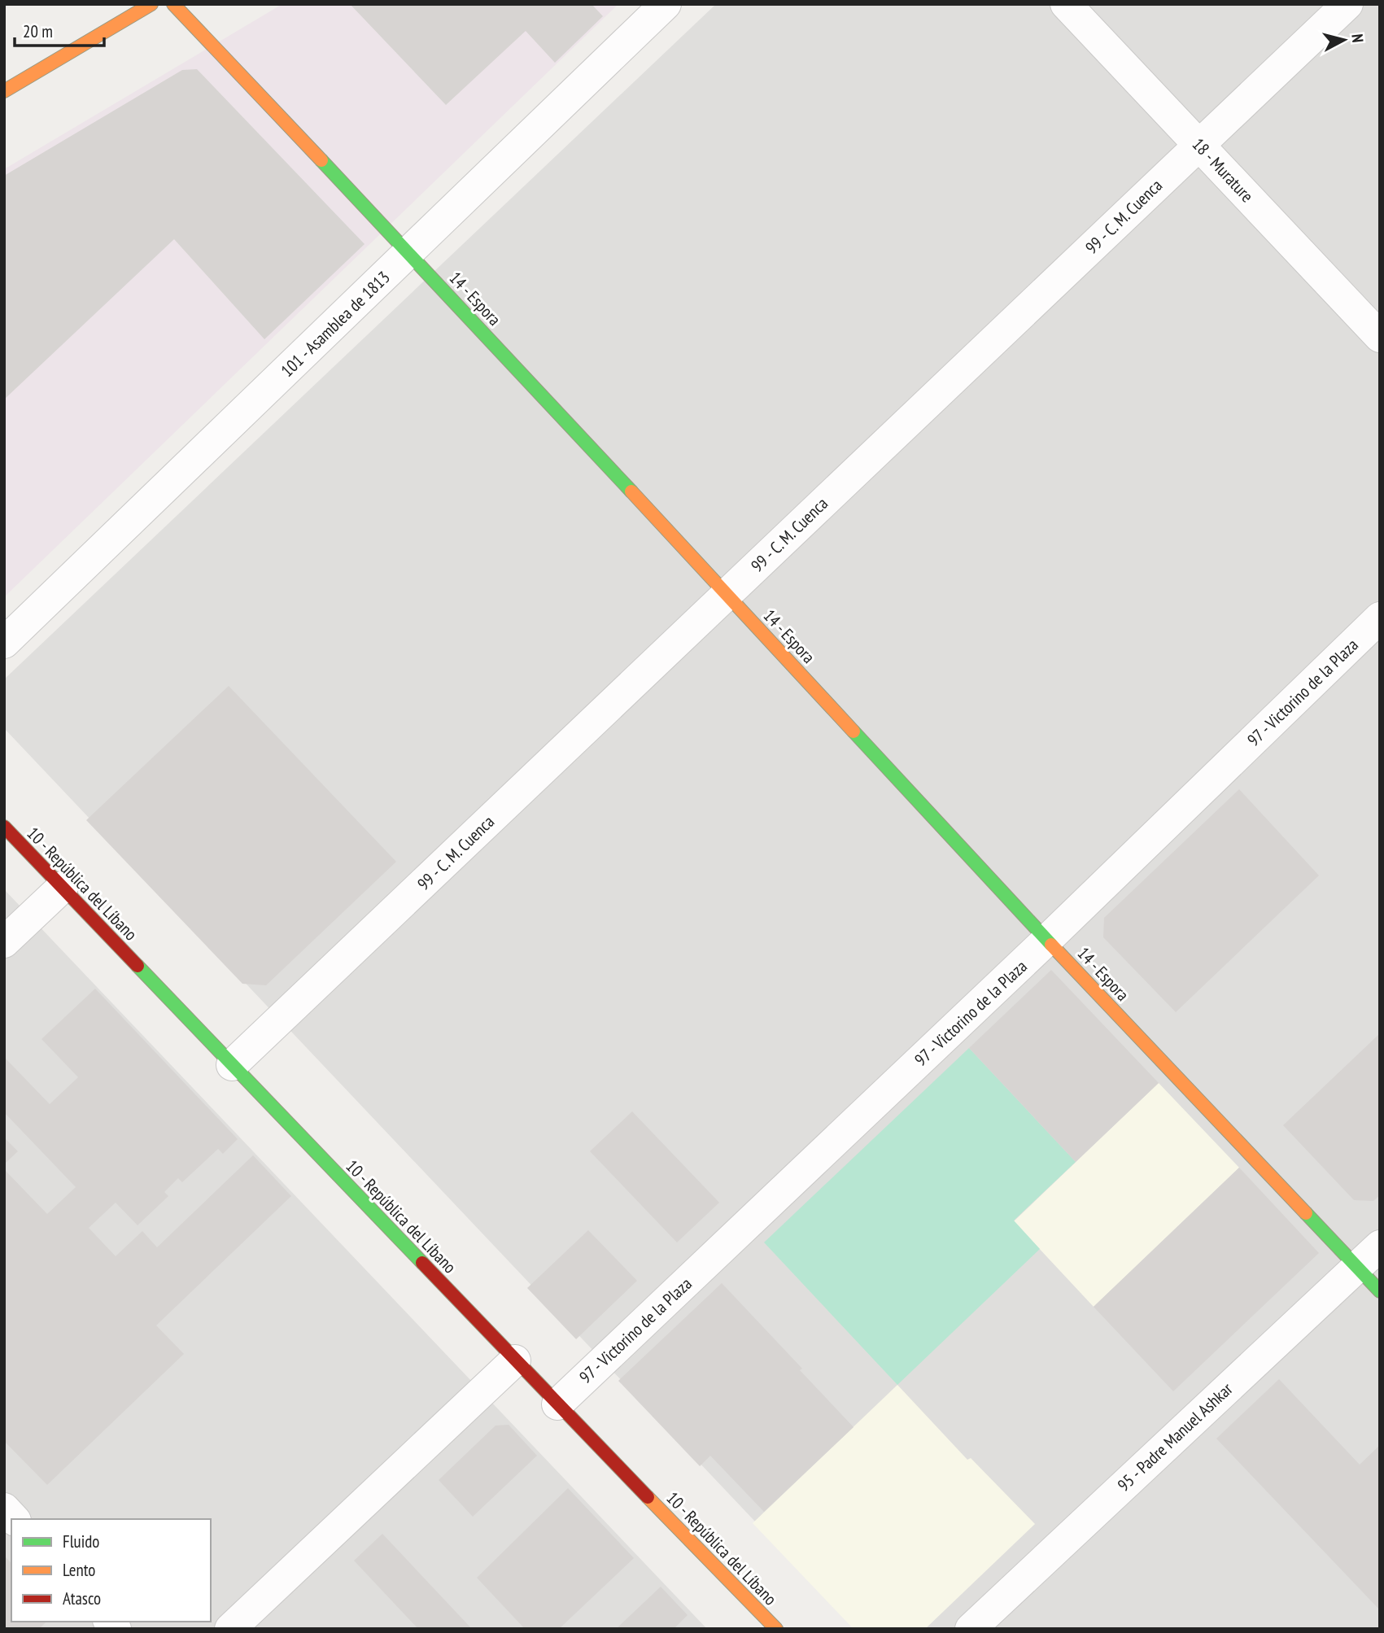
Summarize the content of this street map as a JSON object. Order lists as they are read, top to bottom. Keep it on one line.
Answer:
{"streets":{"street":["18 - Murature","99 - C. M. Cuenca","14 - Espora","101 - Asamblea de 1813","97 - Victorino de la Plaza","10 - República del Líbano","95 - Padre Manuel Ashkar"]},"crossings":[["18 - Murature","99 - C. M. Cuenca"],["99 - C. M. Cuenca","14 - Espora"],["99 - C. M. Cuenca","10 - República del Líbano"],["14 - Espora","101 - Asamblea de 1813"],["14 - Espora","97 - Victorino de la Plaza"],["14 - Espora","95 - Padre Manuel Ashkar"],["97 - Victorino de la Plaza","10 - República del Líbano"]],"legend":["Fluido","Lento","Atasco"],"scale_bar":"20 m","north":"right"}
